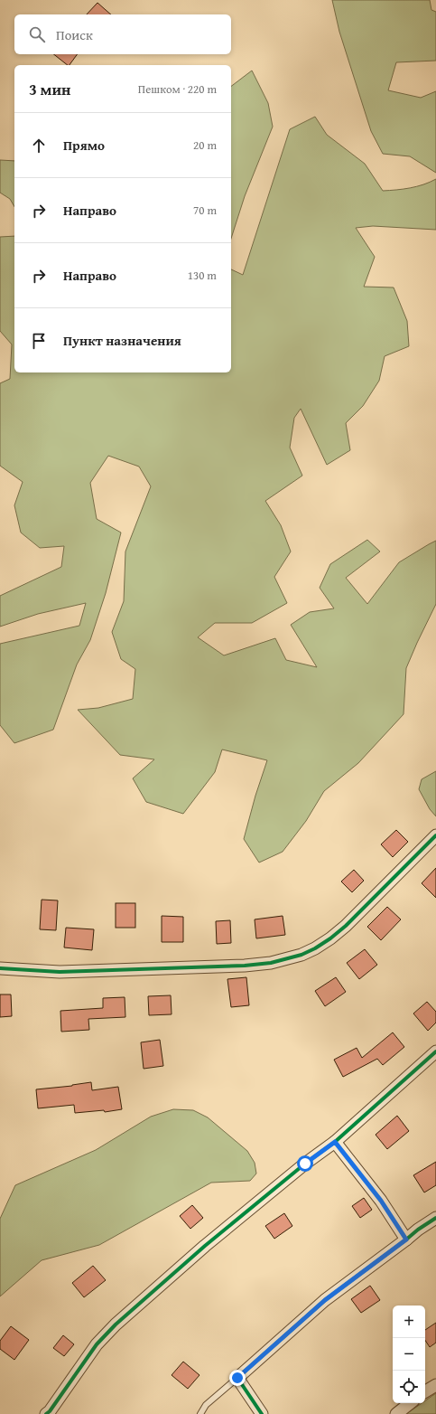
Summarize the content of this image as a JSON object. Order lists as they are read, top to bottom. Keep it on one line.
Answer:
{"page":{"search":"Поиск","heading":["3 мин","Пешком · 220 m"],"list":[["Прямо","20 m"],["Направо","70 m"],["Направо","130 m"],"Пункт назначения"],"map_buttons":["+","−"]}}
